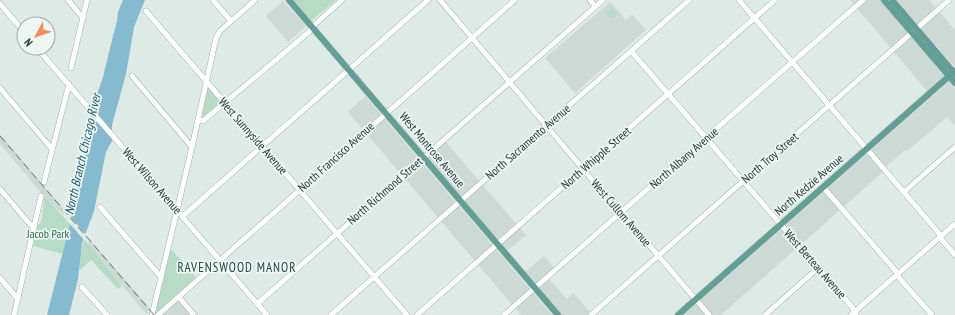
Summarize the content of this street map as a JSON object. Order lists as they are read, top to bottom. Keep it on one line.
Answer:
{"streets":{"main road":["West Montrose Avenue","North Kedzie Avenue"],"street":["West Sunnyside Avenue","North Sacramento Avenue","North Francisco Avenue","North Whipple Street","North Albany Avenue","North Troy Street","West Wilson Avenue","North Richmond Street","West Cullom Avenue","West Berteau Avenue"]},"crossings":[["West Sunnyside Avenue","North Sacramento Avenue"],["West Sunnyside Avenue","North Francisco Avenue"],["West Sunnyside Avenue","North Richmond Street"],["North Sacramento Avenue","West Montrose Avenue"],["North Sacramento Avenue","West Cullom Avenue"],["North Sacramento Avenue","West Berteau Avenue"],["West Montrose Avenue","North Francisco Avenue"],["West Montrose Avenue","North Whipple Street"],["West Montrose Avenue","North Albany Avenue"],["West Montrose Avenue","North Richmond Street"],["North Francisco Avenue","West Wilson Avenue"],["North Francisco Avenue","West Cullom Avenue"],["North Whipple Street","West Cullom Avenue"],["North Whipple Street","West Berteau Avenue"],["North Albany Avenue","West Cullom Avenue"],["North Albany Avenue","West Berteau Avenue"],["North Troy Street","West Cullom Avenue"],["North Troy Street","West Berteau Avenue"],["West Wilson Avenue","North Richmond Street"],["North Kedzie Avenue","West Cullom Avenue"],["North Kedzie Avenue","West Berteau Avenue"],["North Richmond Street","West Cullom Avenue"]],"districts":["RAVENSWOOD MANOR"],"water":["North Branch Chicago River"],"parks":["Jacob Park"],"north":"bottom left"}
